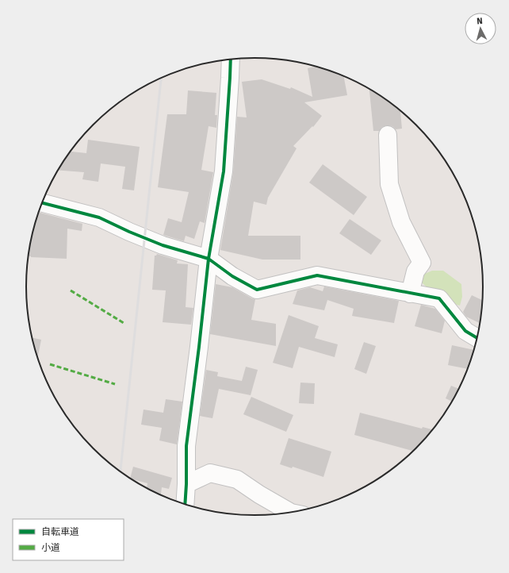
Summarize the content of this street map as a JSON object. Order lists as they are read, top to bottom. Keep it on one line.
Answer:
{"legend":["自転車道","小道"],"north":"top"}
